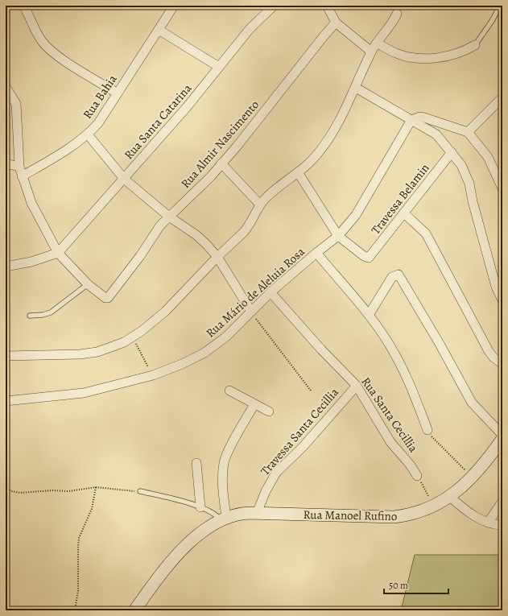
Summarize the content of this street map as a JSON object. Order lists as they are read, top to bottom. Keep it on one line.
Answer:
{"streets":{"main road":["Rua Manoel Rufino"],"street":["Rua Bahia","Rua Santa Catarina","Rua Almir Nascimento","Travessa Belamin","Rua Mário de Aleluia Rosa","Rua Santa Cecillia","Travessa Santa Cecillia"]},"crossings":[["Travessa Belamin","Rua Mário de Aleluia Rosa"],["Rua Mário de Aleluia Rosa","Rua Santa Cecillia"],["Rua Santa Cecillia","Travessa Santa Cecillia"],["Travessa Santa Cecillia","Rua Manoel Rufino"]],"scale_bar":"50 m"}
